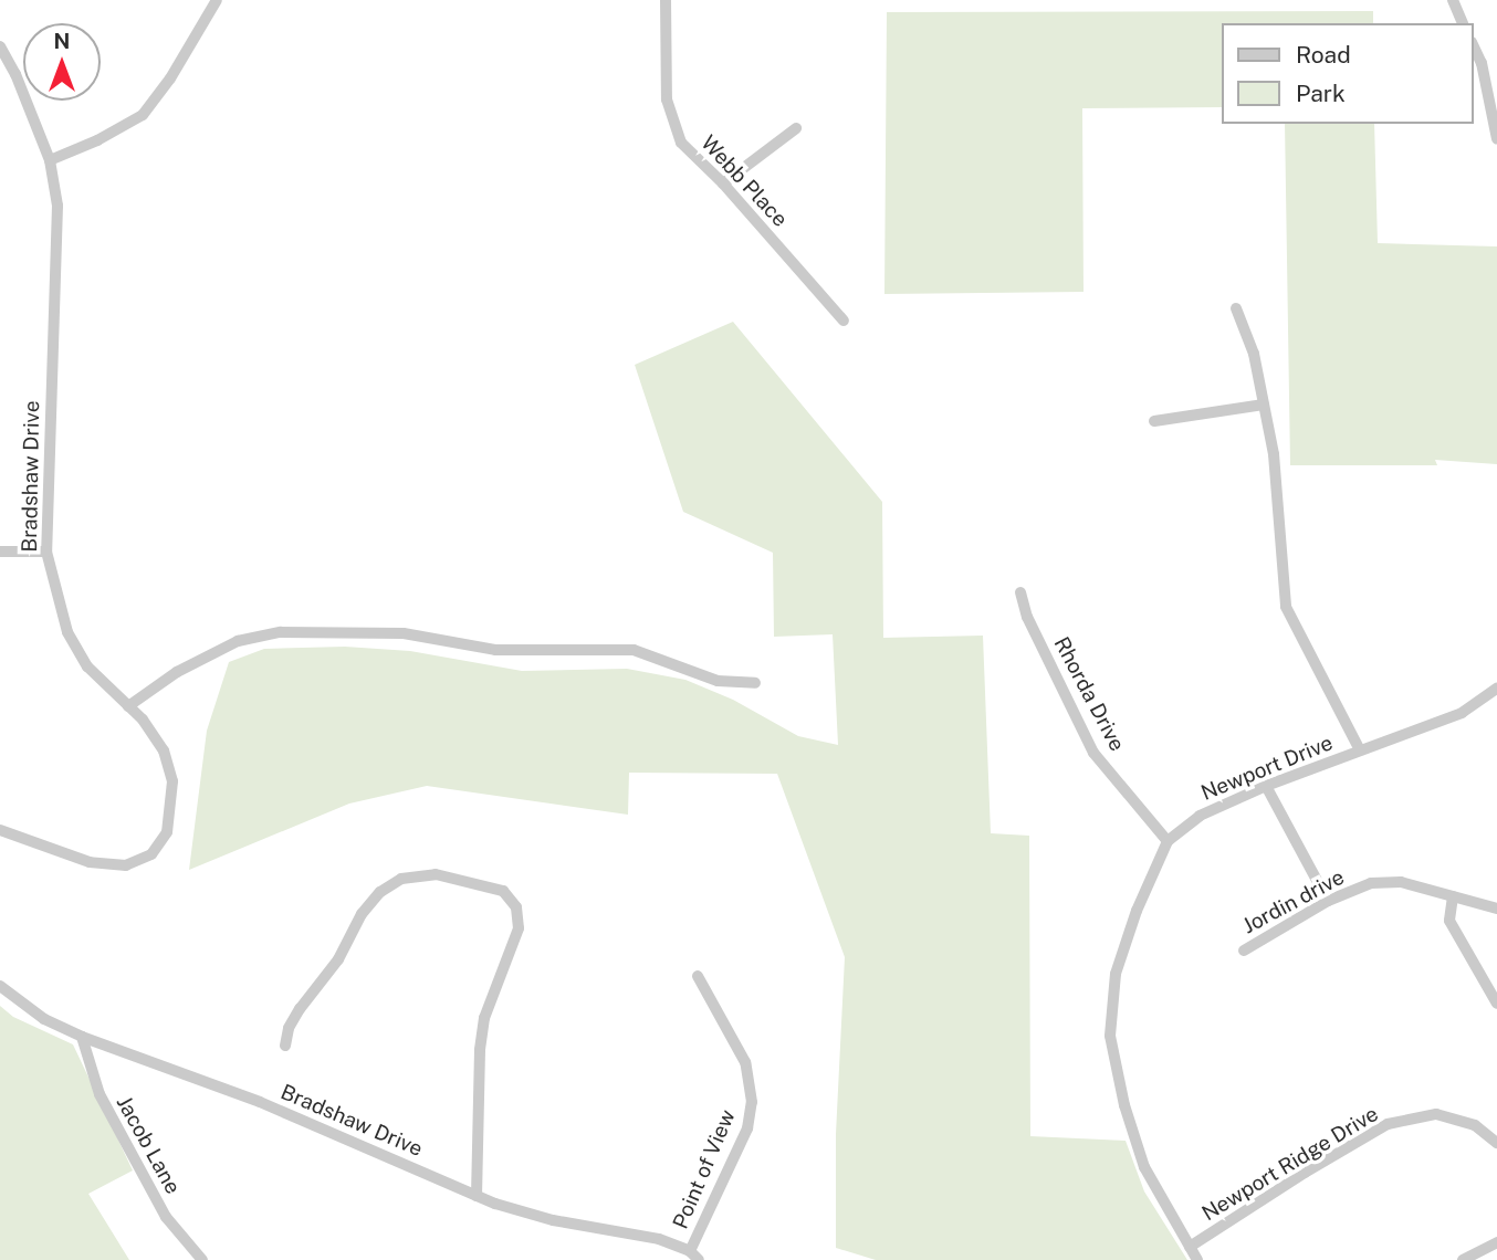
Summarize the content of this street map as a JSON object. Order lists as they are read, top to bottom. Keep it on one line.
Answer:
{"streets":{"street":["Webb Place","Bradshaw Drive","Rhorda Drive","Newport Drive","Jordin drive","Jacob Lane","Newport Ridge Drive","Point of View"]},"crossings":[["Bradshaw Drive","Jacob Lane"],["Bradshaw Drive","Point of View"],["Rhorda Drive","Newport Drive"],["Newport Drive","Newport Ridge Drive"]],"legend":["Road","Park"],"north":"top"}
